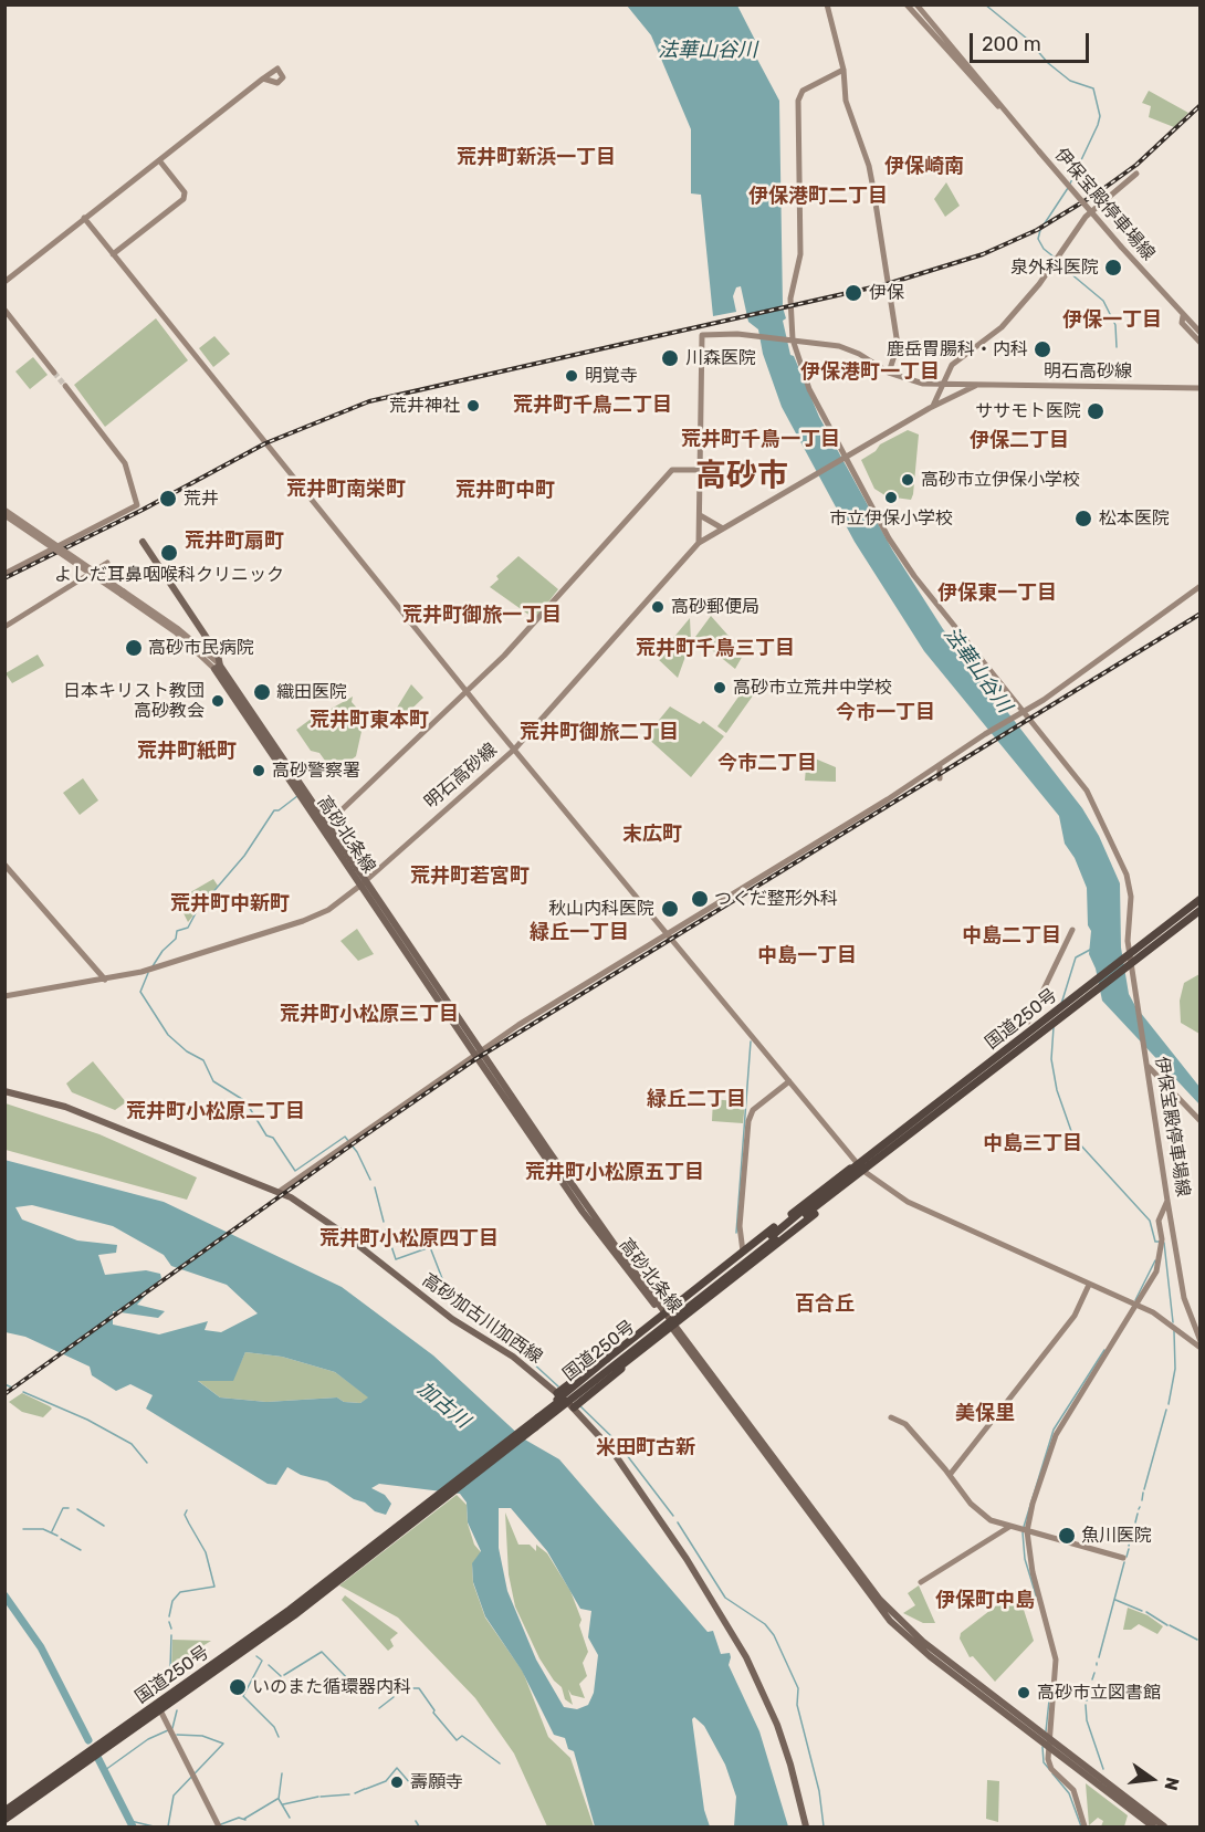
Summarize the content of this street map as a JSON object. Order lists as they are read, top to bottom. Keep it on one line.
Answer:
{"streets":{"highway":["国道250号"],"main road":["高砂北条線","高砂加古川加西線"],"street":["伊保宝殿停車場線","明石高砂線"]},"crossings":[["伊保宝殿停車場線","明石高砂線"],["伊保宝殿停車場線","国道250号"],["明石高砂線","高砂北条線"]],"districts":["荒井町新浜一丁目","伊保崎南","伊保港町二丁目","伊保一丁目","伊保港町一丁目","荒井町千鳥二丁目","荒井町千鳥一丁目","伊保二丁目","高砂市","荒井町南栄町","荒井町中町","荒井町扇町","伊保東一丁目","荒井町御旅一丁目","荒井町千鳥三丁目","今市一丁目","荒井町東本町","荒井町御旅二丁目","荒井町紙町","今市二丁目","末広町","荒井町若宮町","荒井町中新町","緑丘一丁目","中島二丁目","中島一丁目","荒井町小松原三丁目","緑丘二丁目","荒井町小松原二丁目","中島三丁目","荒井町小松原五丁目","荒井町小松原四丁目","百合丘","美保里","米田町古新","伊保町中島"],"water":["法華山谷川","加古川"],"places":["泉外科医院","伊保","鹿岳胃腸科・内科","川森医院","明覚寺","荒井神社","ササモト医院","高砂市立伊保小学校","市立伊保小学校","荒井","松本医院","よしだ耳鼻咽喉科クリニック","高砂郵便局","高砂市民病院","高砂市立荒井中学校","織田医院","日本キリスト教団 高砂教会","高砂警察署","つくだ整形外科","秋山内科医院","魚川医院","いのまた循環器内科","高砂市立図書館","壽願寺"],"scale_bar":"200 m","north":"right"}
